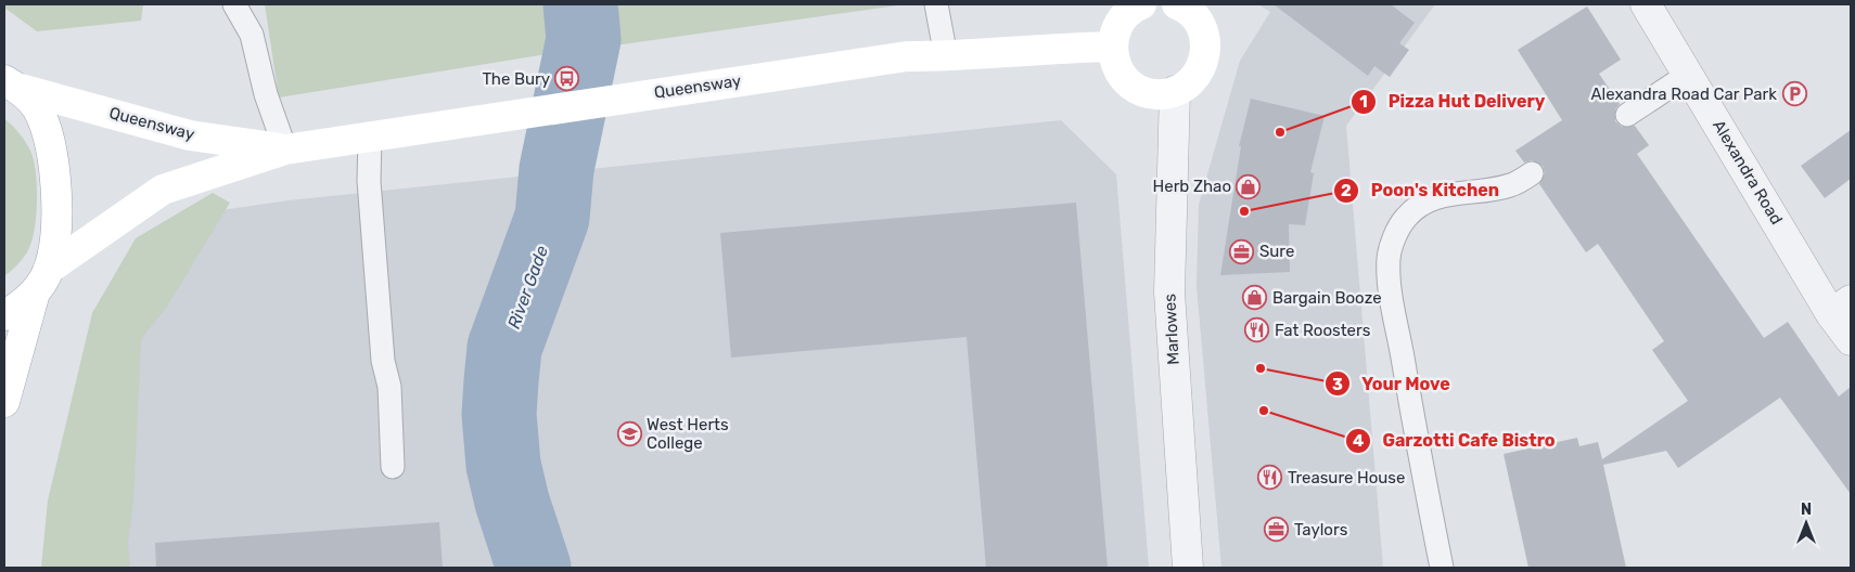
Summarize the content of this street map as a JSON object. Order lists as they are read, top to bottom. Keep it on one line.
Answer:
{"streets":{"main road":["Queensway"],"street":["Alexandra Road","Marlowes"]},"water":["River Gade"],"places":{"bus stop":["The Bury"],"parking":["Alexandra Road Car Park"],"other":["Pizza Hut Delivery","Poon's Kitchen","Your Move","Garzotti Cafe Bistro"],"shop":["Herb Zhao","Bargain Booze"],"office":["Sure","Taylors"],"restaurant":["Fat Roosters","Treasure House"],"school or university":["West Herts College"]},"north":"top"}
